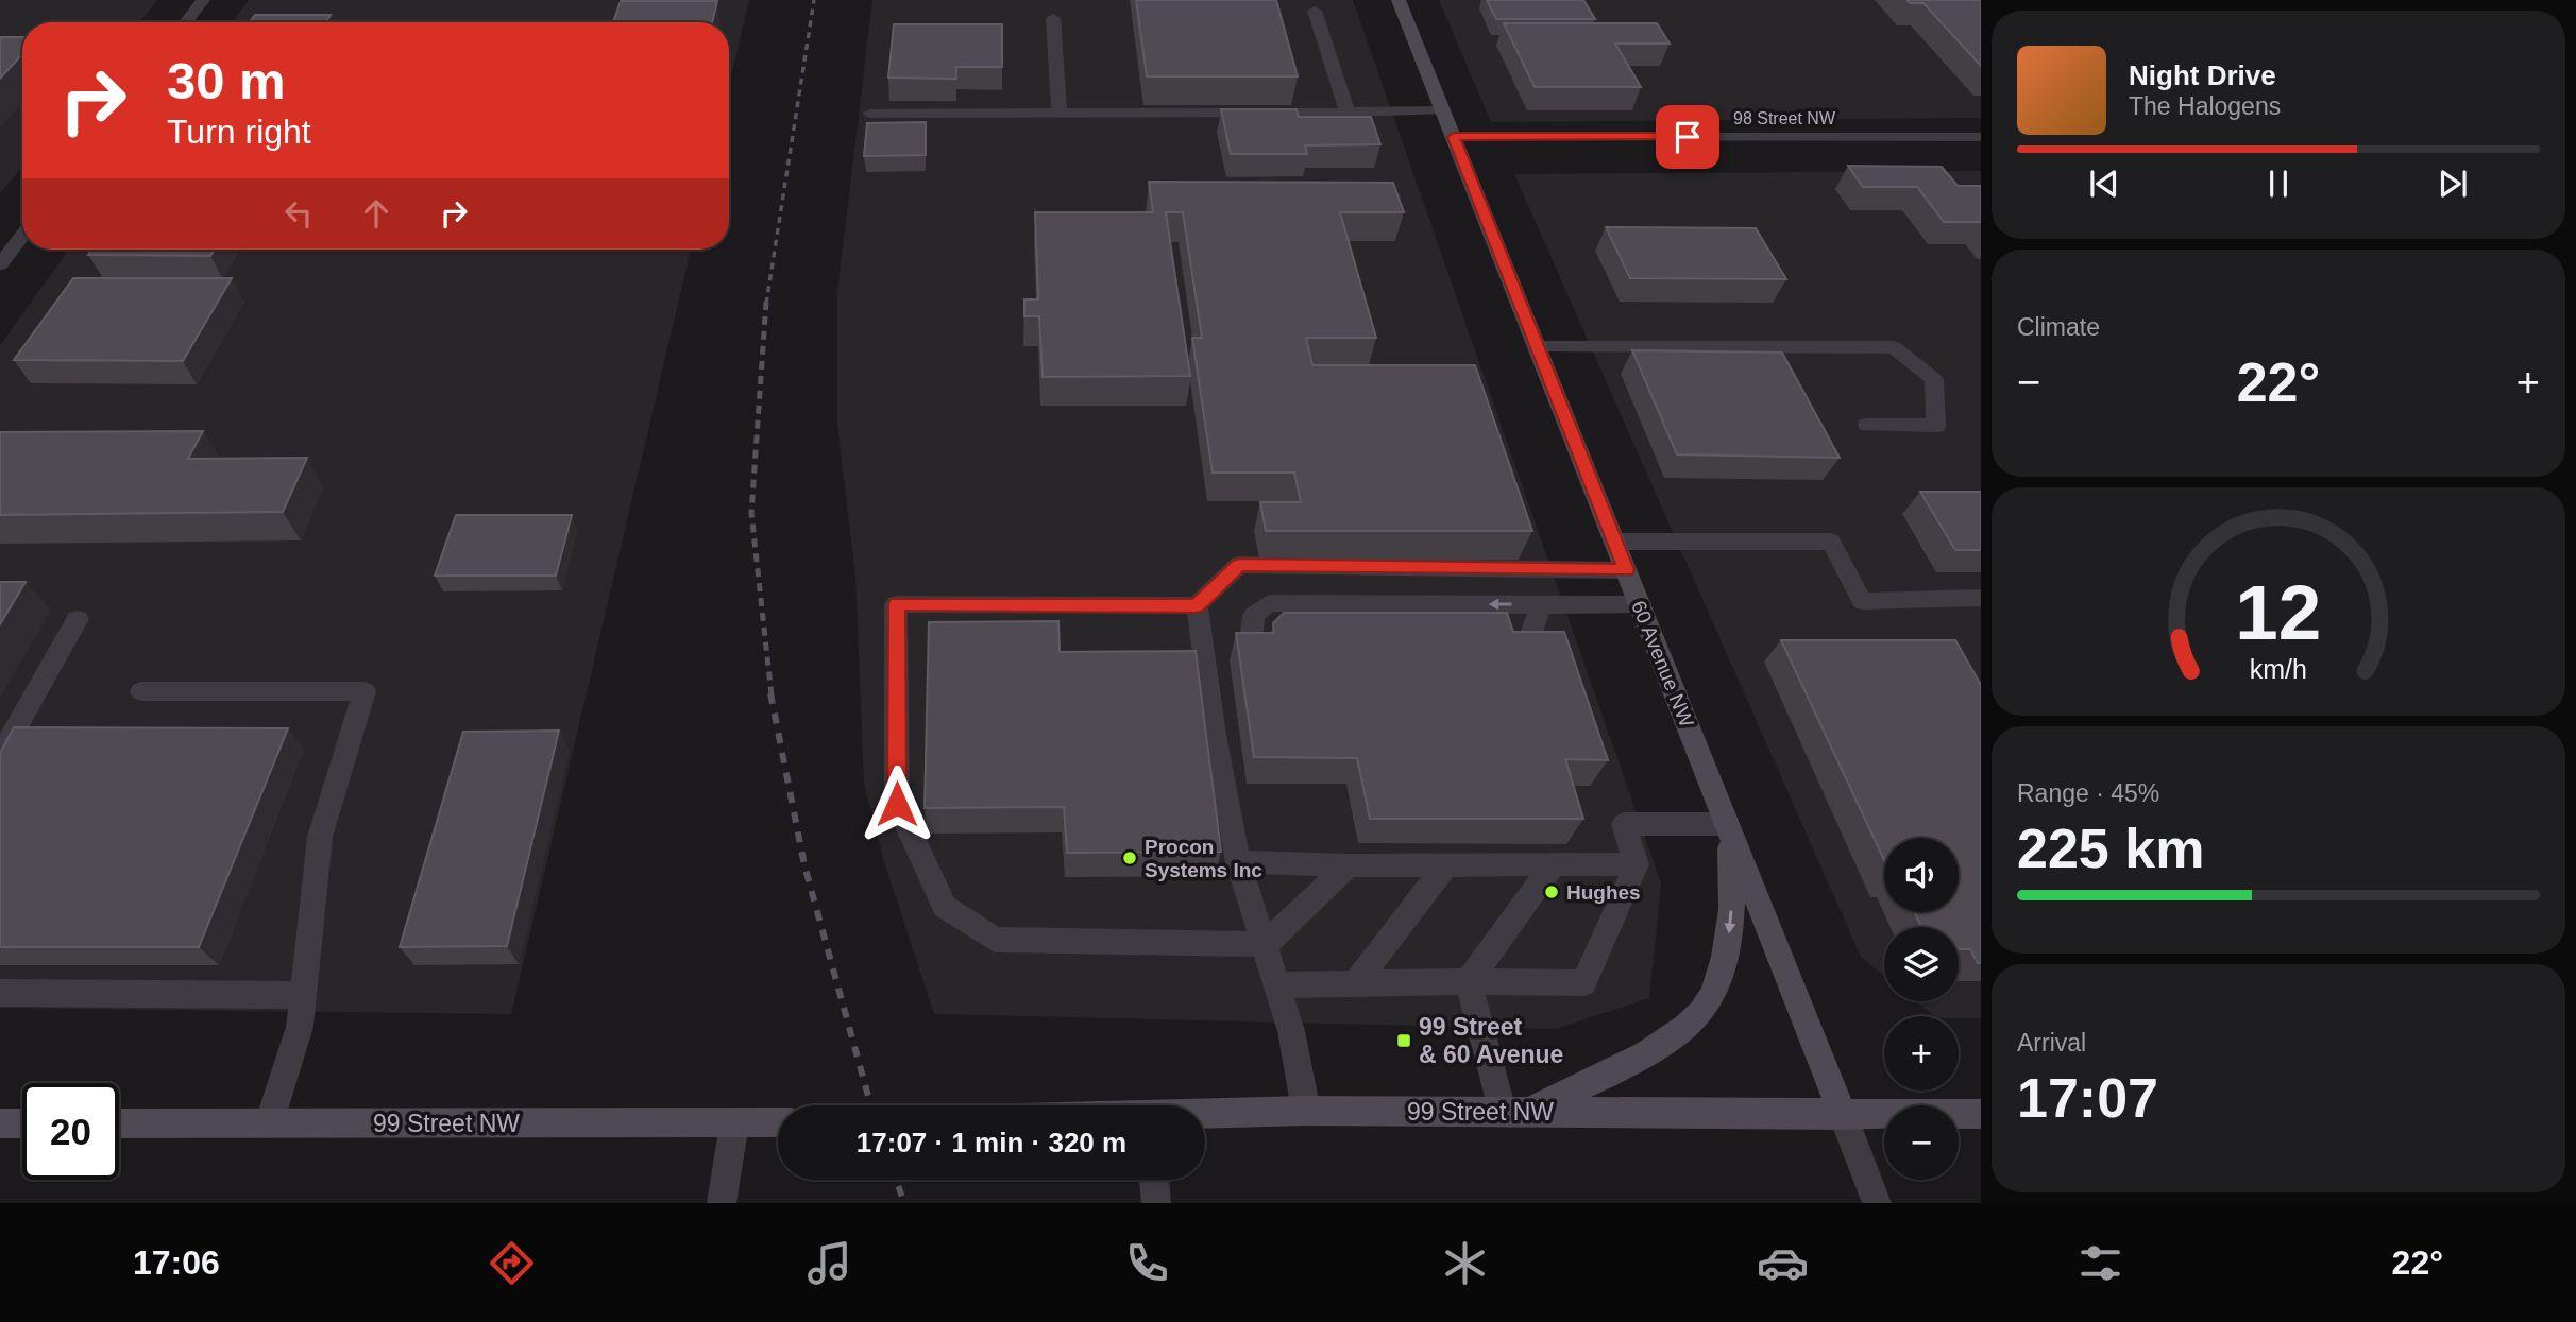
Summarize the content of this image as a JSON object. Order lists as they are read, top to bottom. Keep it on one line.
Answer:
{"streets":{"street":["98 Street NW","60 Avenue NW","99 Street NW"]},"crossings":[["98 Street NW","60 Avenue NW"],["60 Avenue NW","99 Street NW"]],"places":{"other":["Procon Systems Inc","Hughes"],"transit":["99 Street & 60 Avenue"]},"page":{"turn":["30 m","Turn right"],"song":["Night Drive","The Halogens"],"tile":["Climate",["Range · 45%","225 km"],["Arrival","17:07"]],"heat":["−","22°","+"],"map_buttons":["+","−"],"limit":"20","trip":"17:07 · 1 min · 320 m","tabs":["17:06","22°"],"gauge":["12","km/h"]}}
